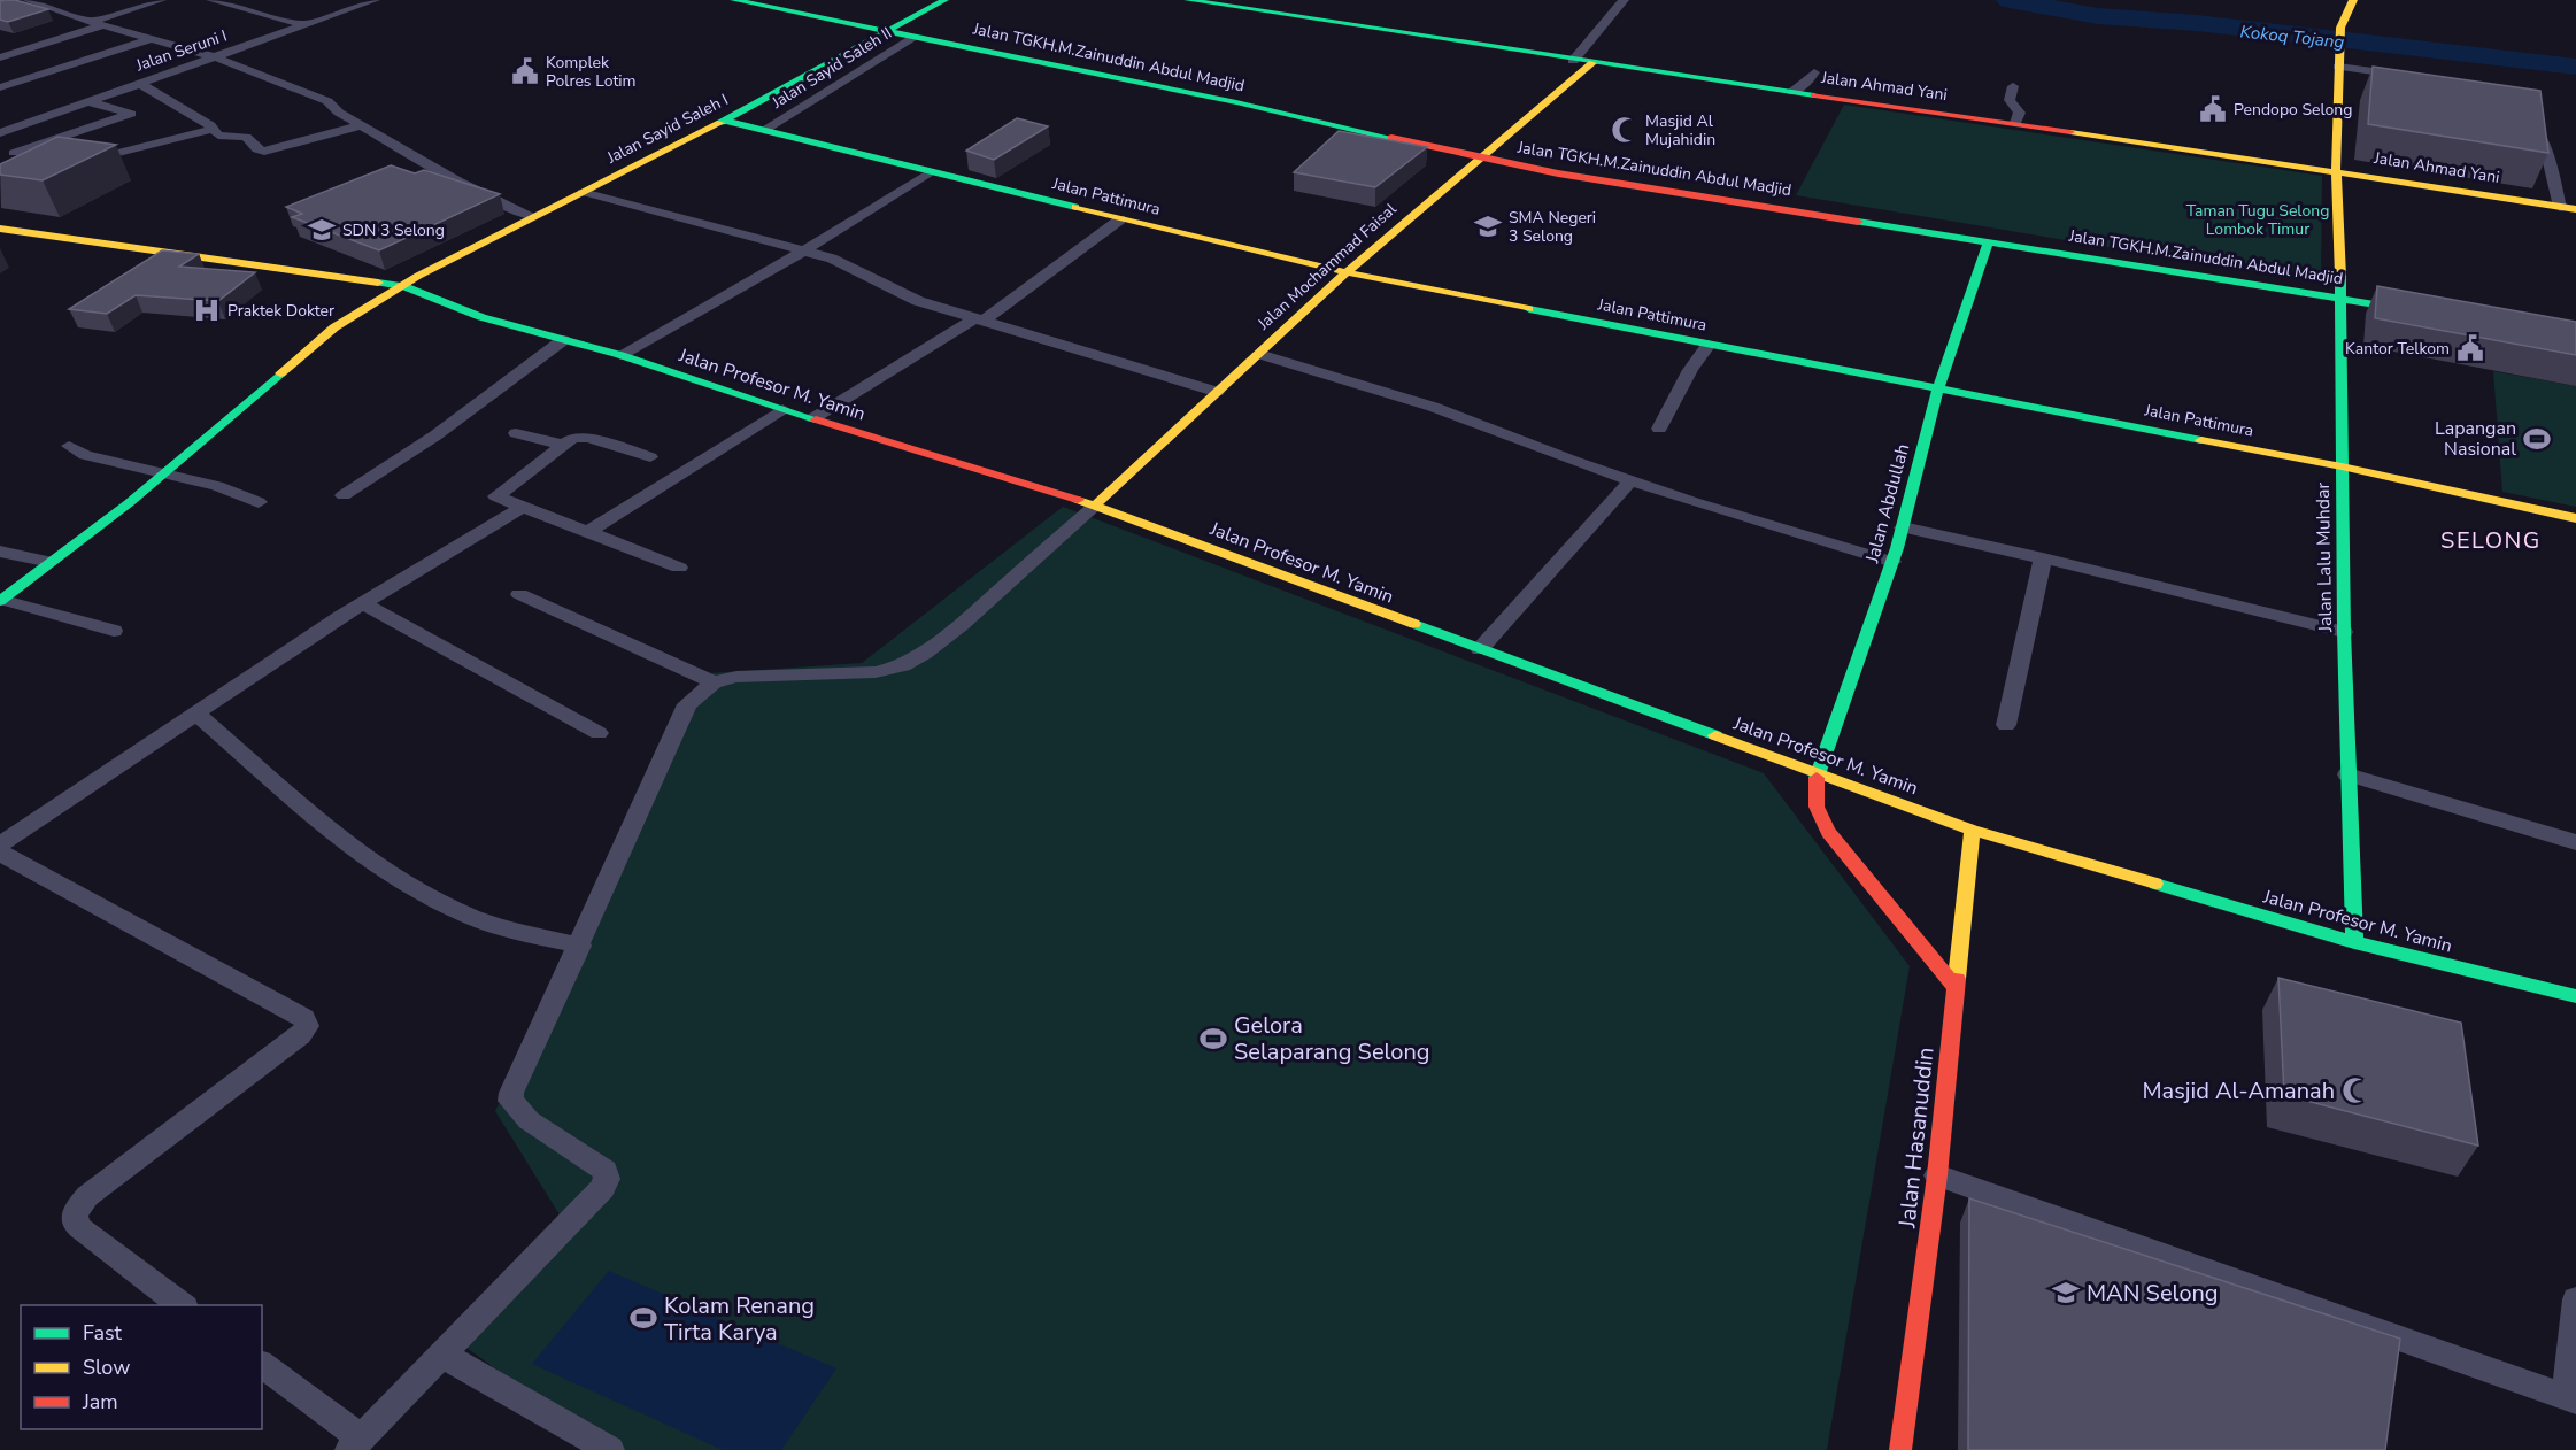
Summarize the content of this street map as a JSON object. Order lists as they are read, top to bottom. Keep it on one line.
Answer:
{"streets":{"street":["Jalan Seruni I","Jalan TGKH.M.Zainuddin Abdul Madjid","Jalan Sayid Saleh II","Jalan Ahmad Yani","Jalan Sayid Saleh I","Jalan Pattimura","Jalan Mochammad Faisal","Jalan Profesor M. Yamin","Jalan Abdullah","Jalan Lalu Muhdar","Jalan Hasanuddin"]},"crossings":[["Jalan TGKH.M.Zainuddin Abdul Madjid","Jalan Sayid Saleh II"],["Jalan TGKH.M.Zainuddin Abdul Madjid","Jalan Sayid Saleh I"],["Jalan TGKH.M.Zainuddin Abdul Madjid","Jalan Mochammad Faisal"],["Jalan TGKH.M.Zainuddin Abdul Madjid","Jalan Abdullah"],["Jalan TGKH.M.Zainuddin Abdul Madjid","Jalan Lalu Muhdar"],["Jalan Sayid Saleh II","Jalan Pattimura"],["Jalan Ahmad Yani","Jalan Mochammad Faisal"],["Jalan Ahmad Yani","Jalan Lalu Muhdar"],["Jalan Sayid Saleh I","Jalan Pattimura"],["Jalan Sayid Saleh I","Jalan Profesor M. Yamin"],["Jalan Pattimura","Jalan Mochammad Faisal"],["Jalan Pattimura","Jalan Abdullah"],["Jalan Pattimura","Jalan Lalu Muhdar"],["Jalan Mochammad Faisal","Jalan Profesor M. Yamin"],["Jalan Profesor M. Yamin","Jalan Abdullah"],["Jalan Profesor M. Yamin","Jalan Lalu Muhdar"],["Jalan Profesor M. Yamin","Jalan Hasanuddin"],["Jalan Abdullah","Jalan Hasanuddin"]],"districts":["SELONG"],"water":["Kokoq Tojang"],"parks":["Taman Tugu Selong Lombok Timur"],"places":{"public building":["Komplek Polres Lotim","Pendopo Selong","Kantor Telkom"],"mosque":["Masjid Al Mujahidin","Masjid Al-Amanah"],"school or university":["SMA Negeri 3 Selong","SDN 3 Selong","MAN Selong"],"hospital":["Praktek Dokter"],"sports":["Lapangan Nasional","Gelora Selaparang Selong","Kolam Renang Tirta Karya"]},"legend":["Fast","Slow","Jam"]}
